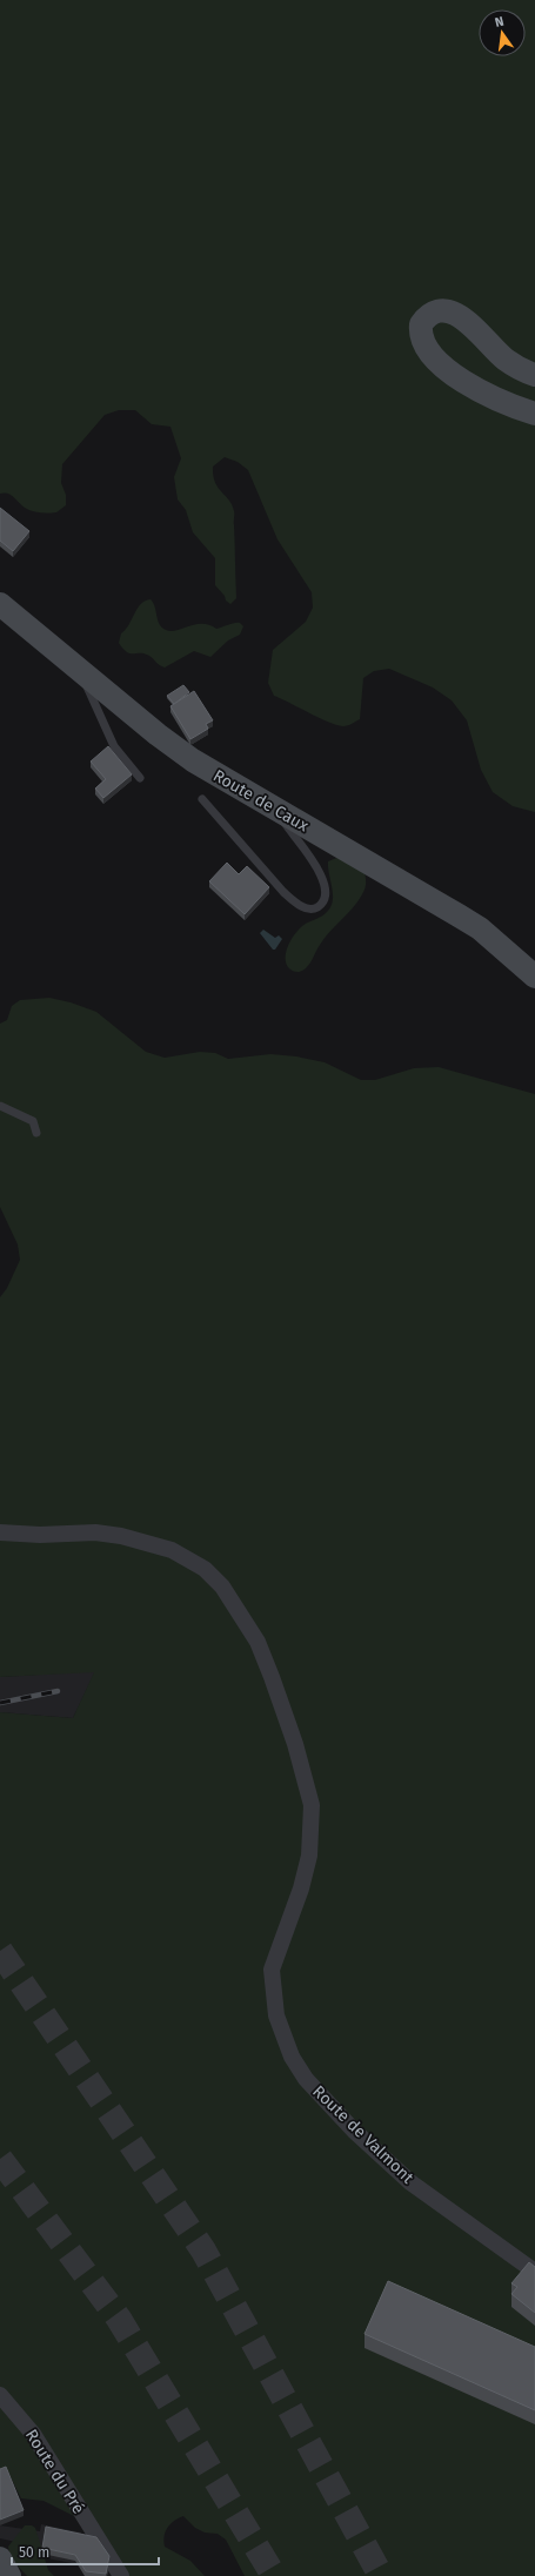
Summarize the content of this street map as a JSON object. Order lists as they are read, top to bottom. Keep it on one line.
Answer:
{"streets":{"street":["Route de Caux","Route de Valmont","Route du Pré"]},"scale_bar":"50 m","north":"top"}
